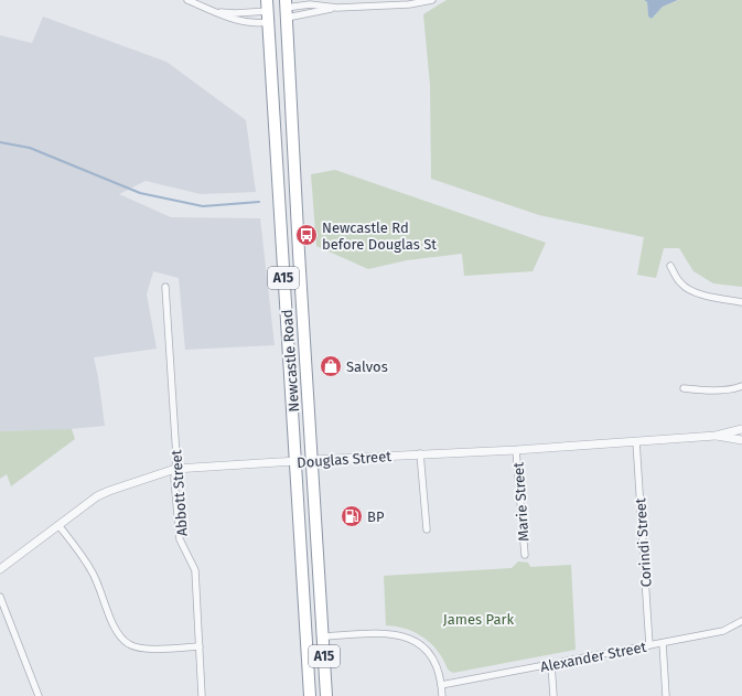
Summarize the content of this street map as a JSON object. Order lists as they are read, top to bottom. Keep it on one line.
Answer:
{"streets":{"highway":["A15","Newcastle Road","Douglas Street"],"street":["Abbott Street","Marie Street","Corindi Street","Alexander Street"]},"crossings":[["Newcastle Road","Douglas Street"],["Douglas Street","Abbott Street"],["Douglas Street","Marie Street"],["Douglas Street","Corindi Street"],["Corindi Street","Alexander Street"]],"parks":["James Park"],"places":{"bus stop":["Newcastle Rd before Douglas St"],"shop":["Salvos"],"fuel station":["BP"]}}
